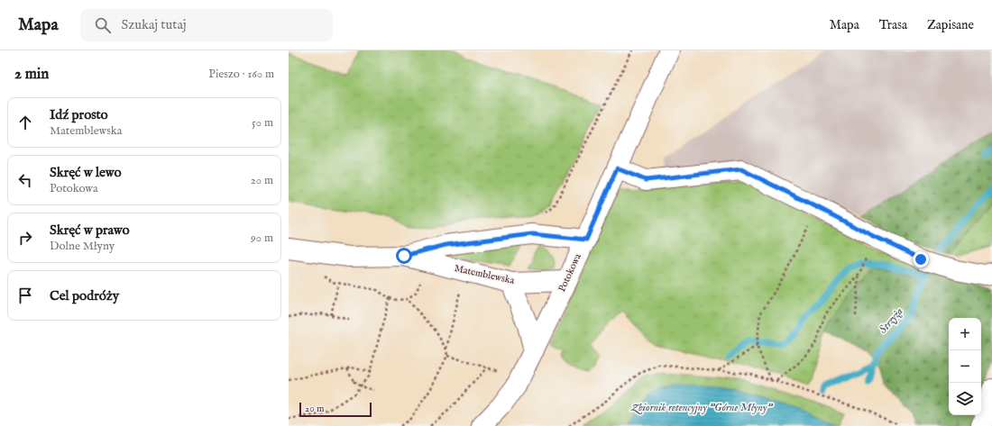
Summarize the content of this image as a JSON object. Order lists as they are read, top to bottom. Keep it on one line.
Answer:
{"streets":{"street":["Potokowa","Matemblewska"]},"crossings":[["Potokowa","Matemblewska"]],"water":["Strzyża","Zbiornik retencyjny \"Górne Młyny\""],"scale_bar":"20 m","page":{"header":"Mapa","search":"Szukaj tutaj","nav":["Mapa","Trasa","Zapisane"],"heading":["2 min","Pieszo · 160 m"],"list":[["Idź prosto","Matemblewska","50 m"],["Skręć w lewo","Potokowa","20 m"],["Skręć w prawo","Dolne Młyny","90 m"],"Cel podróży"],"map_buttons":["+","−"],"scale":"20 m"}}
